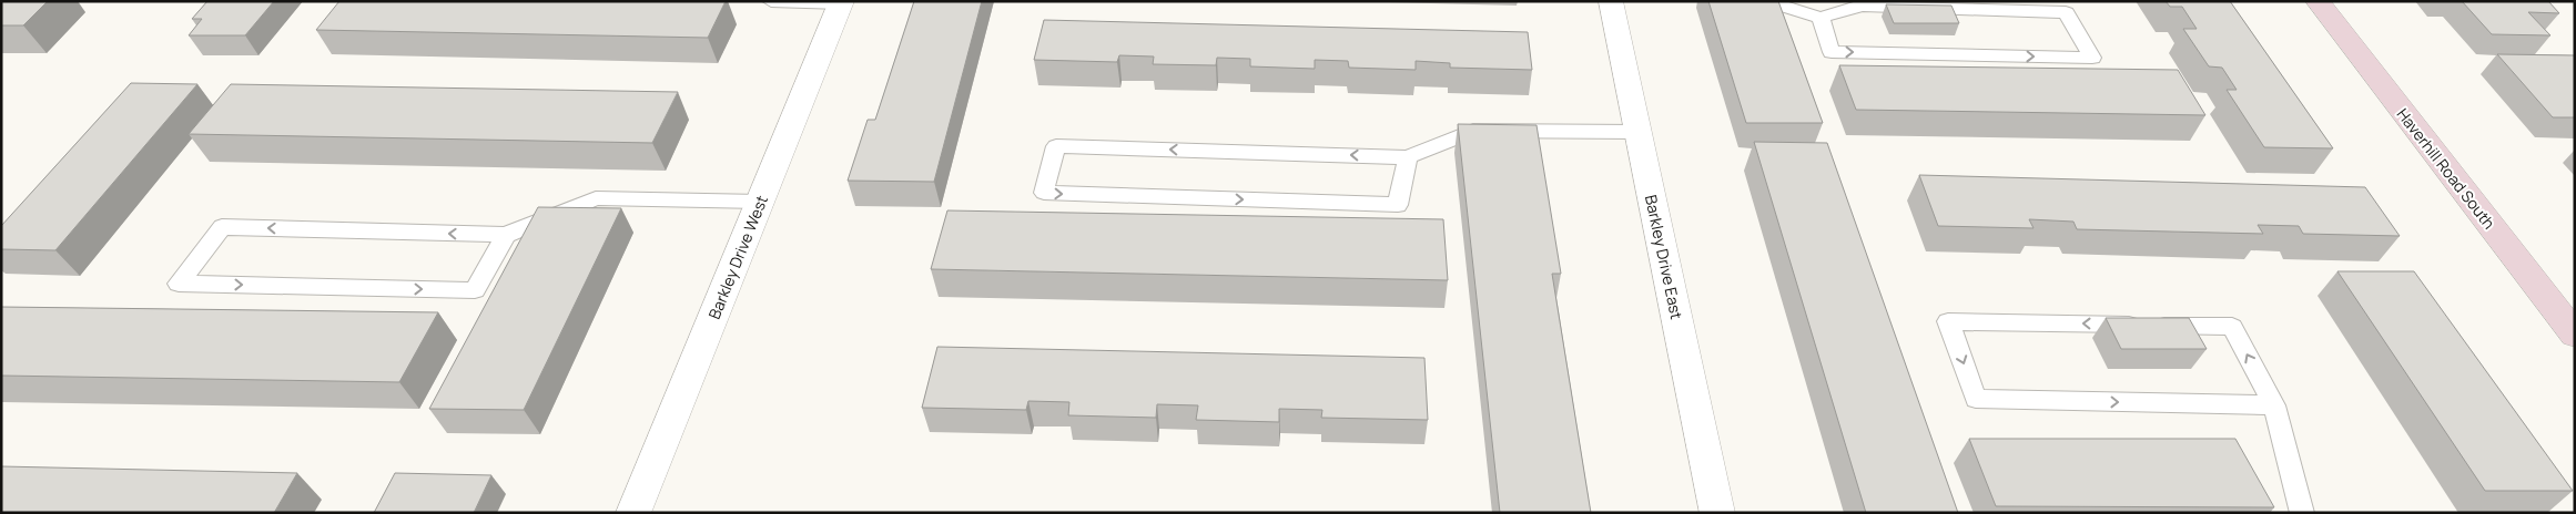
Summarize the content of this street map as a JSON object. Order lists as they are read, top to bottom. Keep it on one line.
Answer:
{"streets":{"street":["Haverhill Road South","Barkley Drive West","Barkley Drive East"]}}
